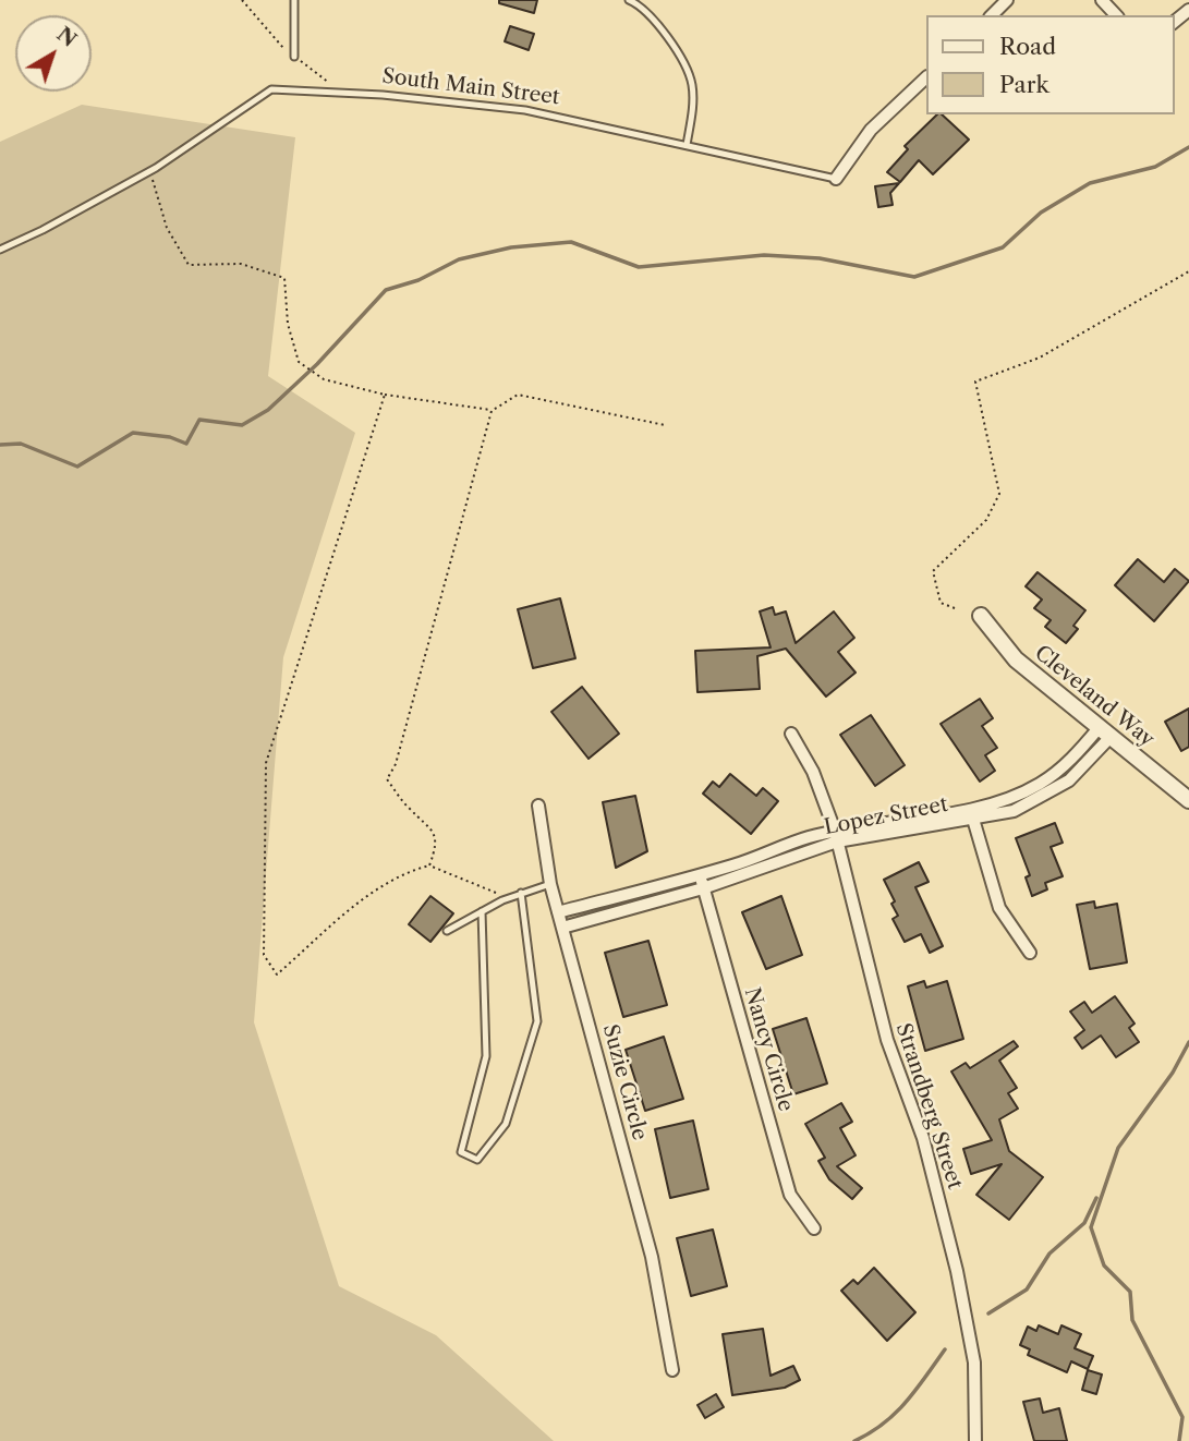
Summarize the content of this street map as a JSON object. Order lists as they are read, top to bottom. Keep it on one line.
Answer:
{"streets":{"street":["South Main Street","Cleveland Way","Lopez Street","Nancy Circle","Suzie Circle","Strandberg Street"]},"crossings":[["Cleveland Way","Lopez Street"],["Lopez Street","Nancy Circle"],["Lopez Street","Suzie Circle"],["Lopez Street","Strandberg Street"]],"legend":["Road","Park"],"north":"top right"}
